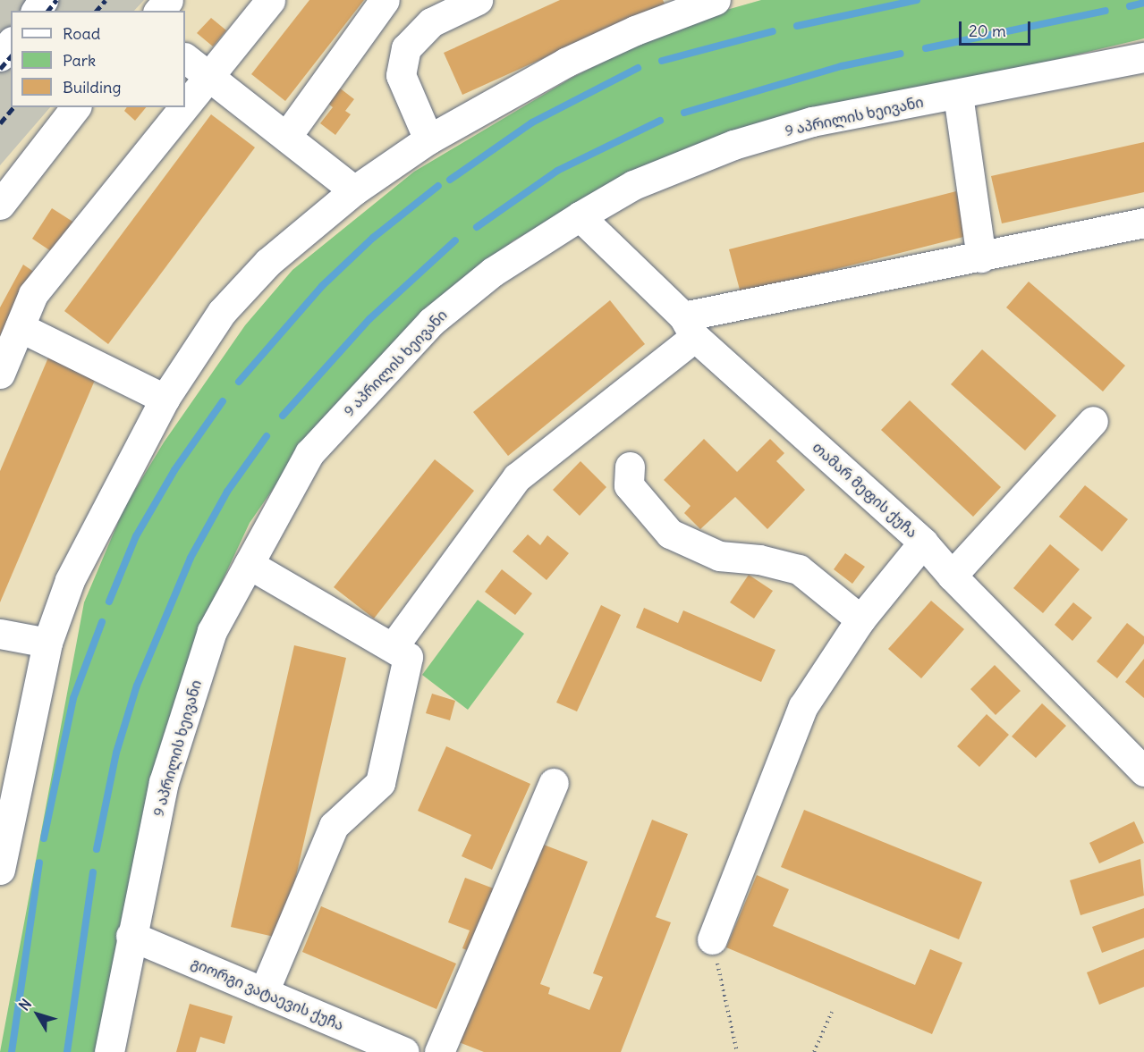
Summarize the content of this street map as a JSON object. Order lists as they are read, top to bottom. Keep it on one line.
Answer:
{"streets":{"street":["9 აპრილის ხეივანი","თამარ მეფის ქუჩა","გიორგი ვატაევის ქუჩა"]},"crossings":[["9 აპრილის ხეივანი","თამარ მეფის ქუჩა"],["9 აპრილის ხეივანი","გიორგი ვატაევის ქუჩა"]],"legend":["Road","Park","Building"],"scale_bar":"20 m","north":"top left"}
